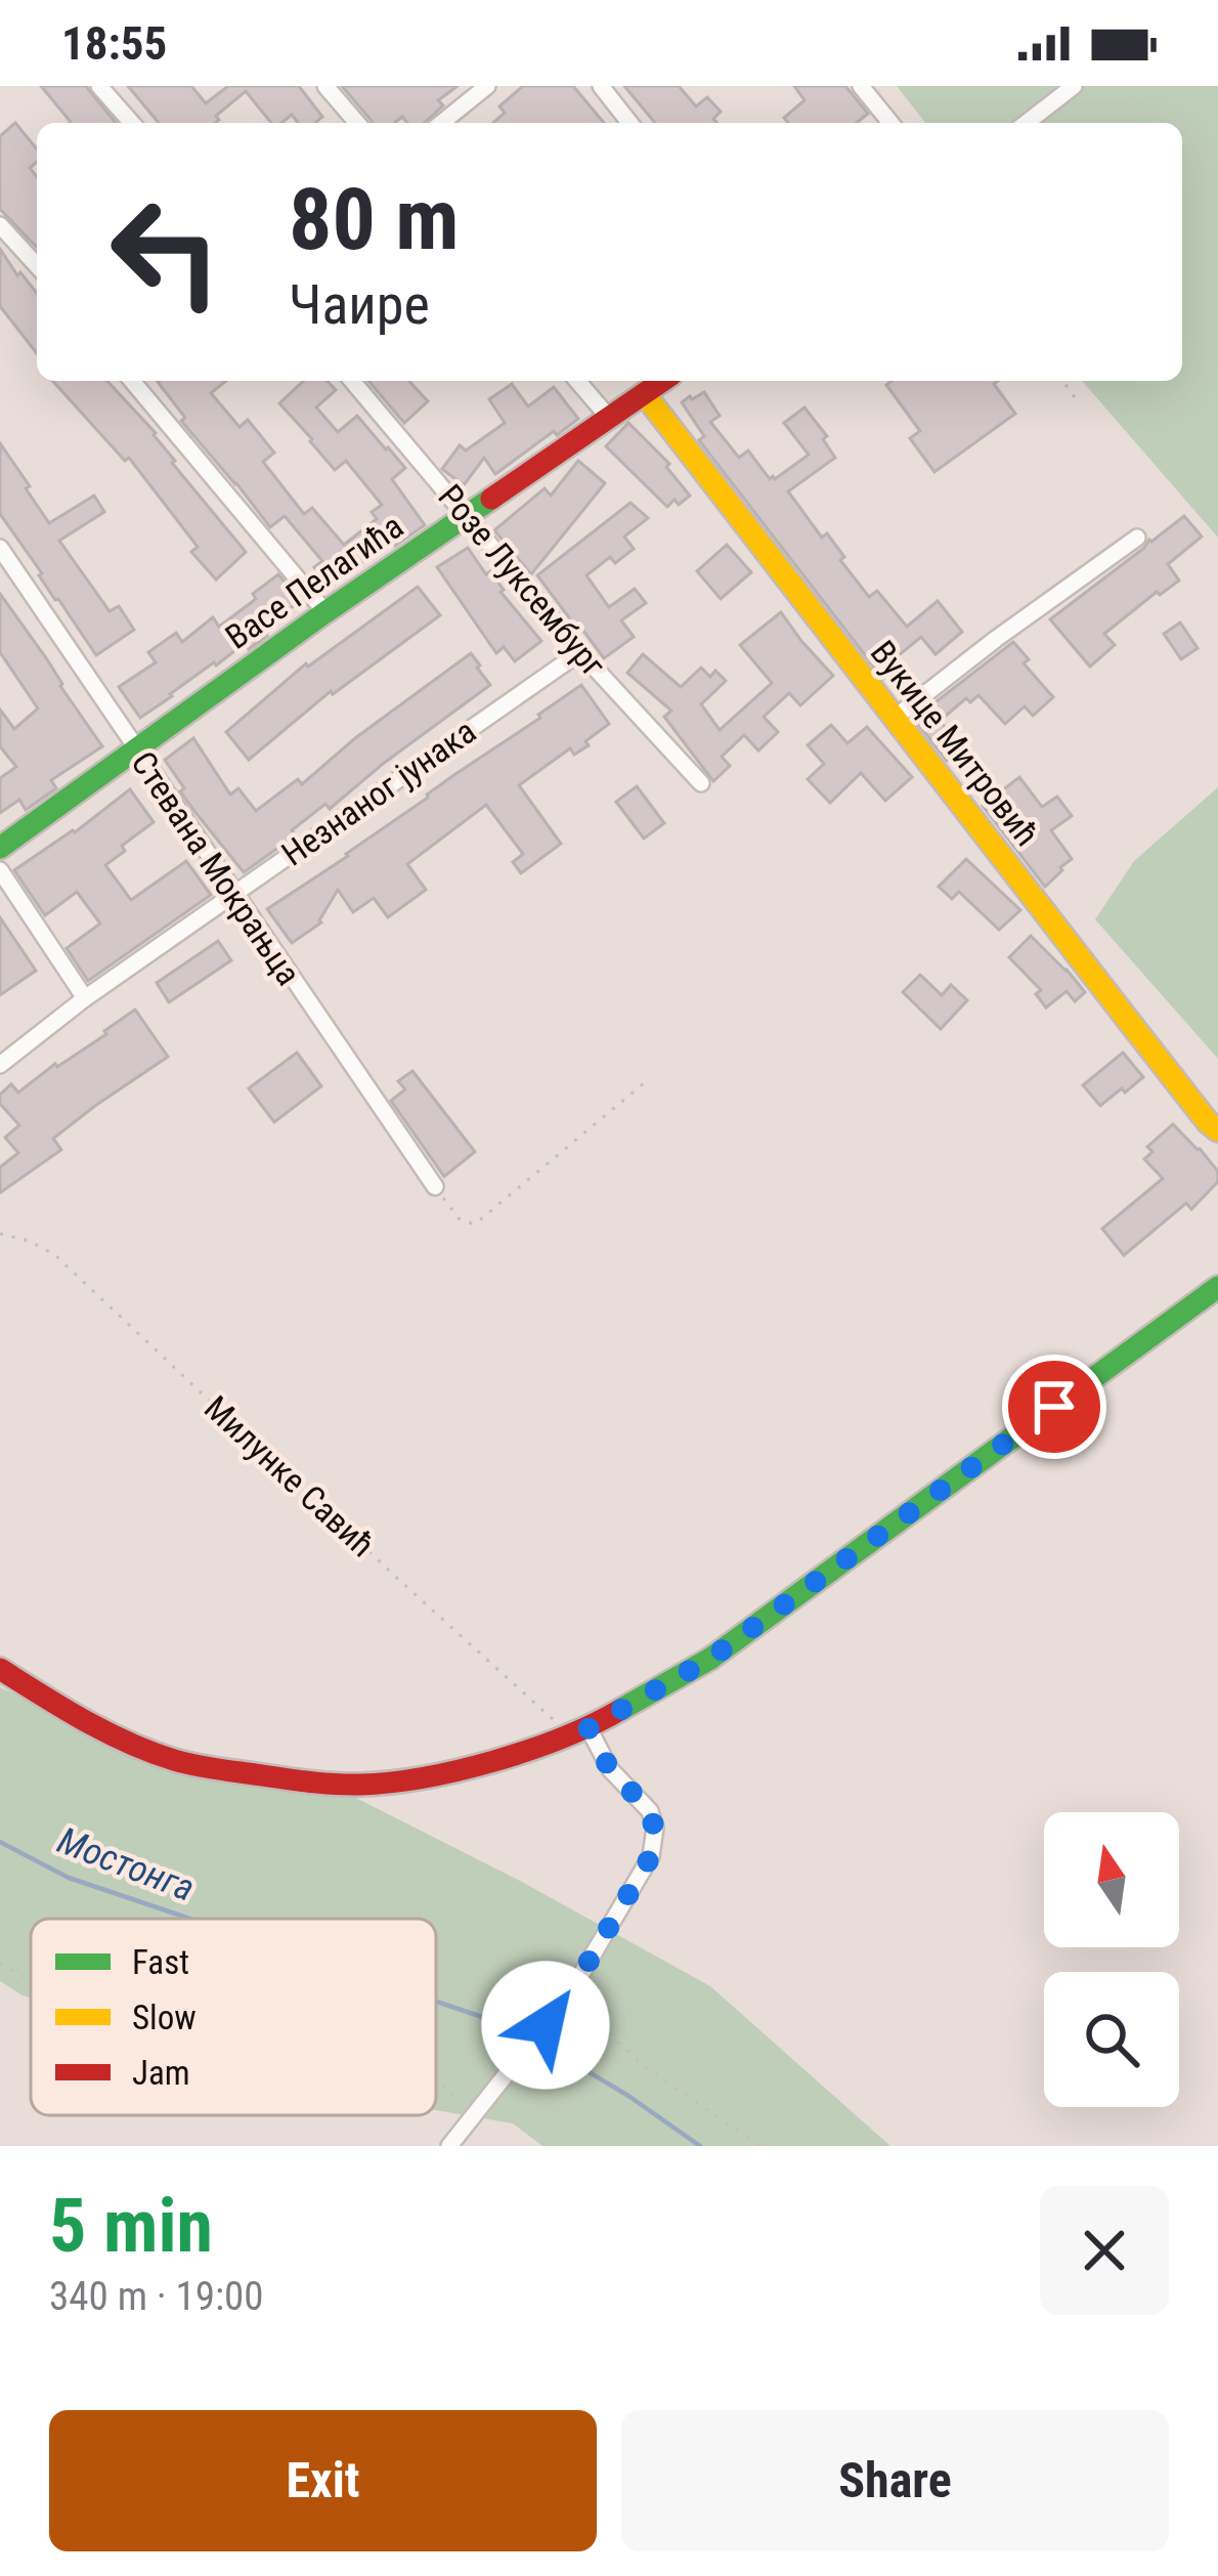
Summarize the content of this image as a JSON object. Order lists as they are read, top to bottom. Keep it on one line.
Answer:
{"streets":{"street":["Розе Луксембург","Васе Пелагића","Вукице Митровић","Незнаног јунака","Стевана Мокрањца"],"path":["Милунке Савић"]},"crossings":[["Розе Луксембург","Васе Пелагића"],["Розе Луксембург","Незнаног јунака"],["Васе Пелагића","Вукице Митровић"],["Васе Пелагића","Стевана Мокрањца"],["Незнаног јунака","Стевана Мокрањца"]],"water":["Мостонга"],"legend":["Fast","Slow","Jam"],"north":"top","page":{"status":"18:55","turn":["80 m","Чаире"],"heading":["5 min","340 m · 19:00"],"buttons":["Exit","Share"]}}
